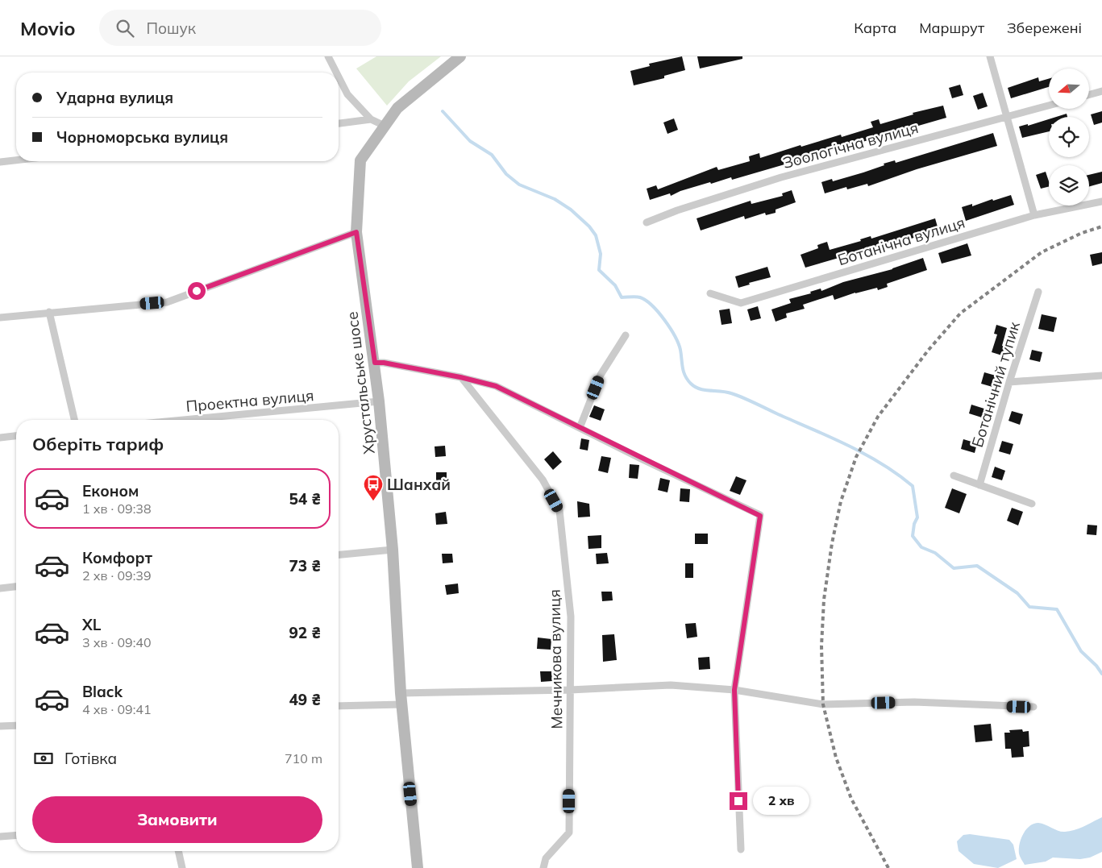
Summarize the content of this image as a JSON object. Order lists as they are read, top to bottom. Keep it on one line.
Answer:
{"streets":{"street":["Зоологічна вулиця","Ботанічна вулиця","Хрустальське шосе","Ботанічний тупик","Проектна вулиця","Мечникова вулиця"]},"crossings":[["Хрустальське шосе","Проектна вулиця"]],"places":{"bus stop":["Шанхай"]},"north":"left","page":{"header":"Movio","search":"Пошук","nav":["Карта","Маршрут","Збережені"],"banner":["Ударна вулиця","Чорноморська вулиця"],"heading":"Оберіть тариф","list":[{"name":"Економ","note":"1 хв · 09:38","value":"54 ₴"},{"name":"Комфорт","note":"2 хв · 09:39","value":"73 ₴"},{"name":"XL","note":"3 хв · 09:40","value":"92 ₴"},{"name":"Black","note":"4 хв · 09:41","value":"49 ₴"}],"pay":["Готівка","710 m"],"bubble":"2 хв","buttons":"Замовити"}}
